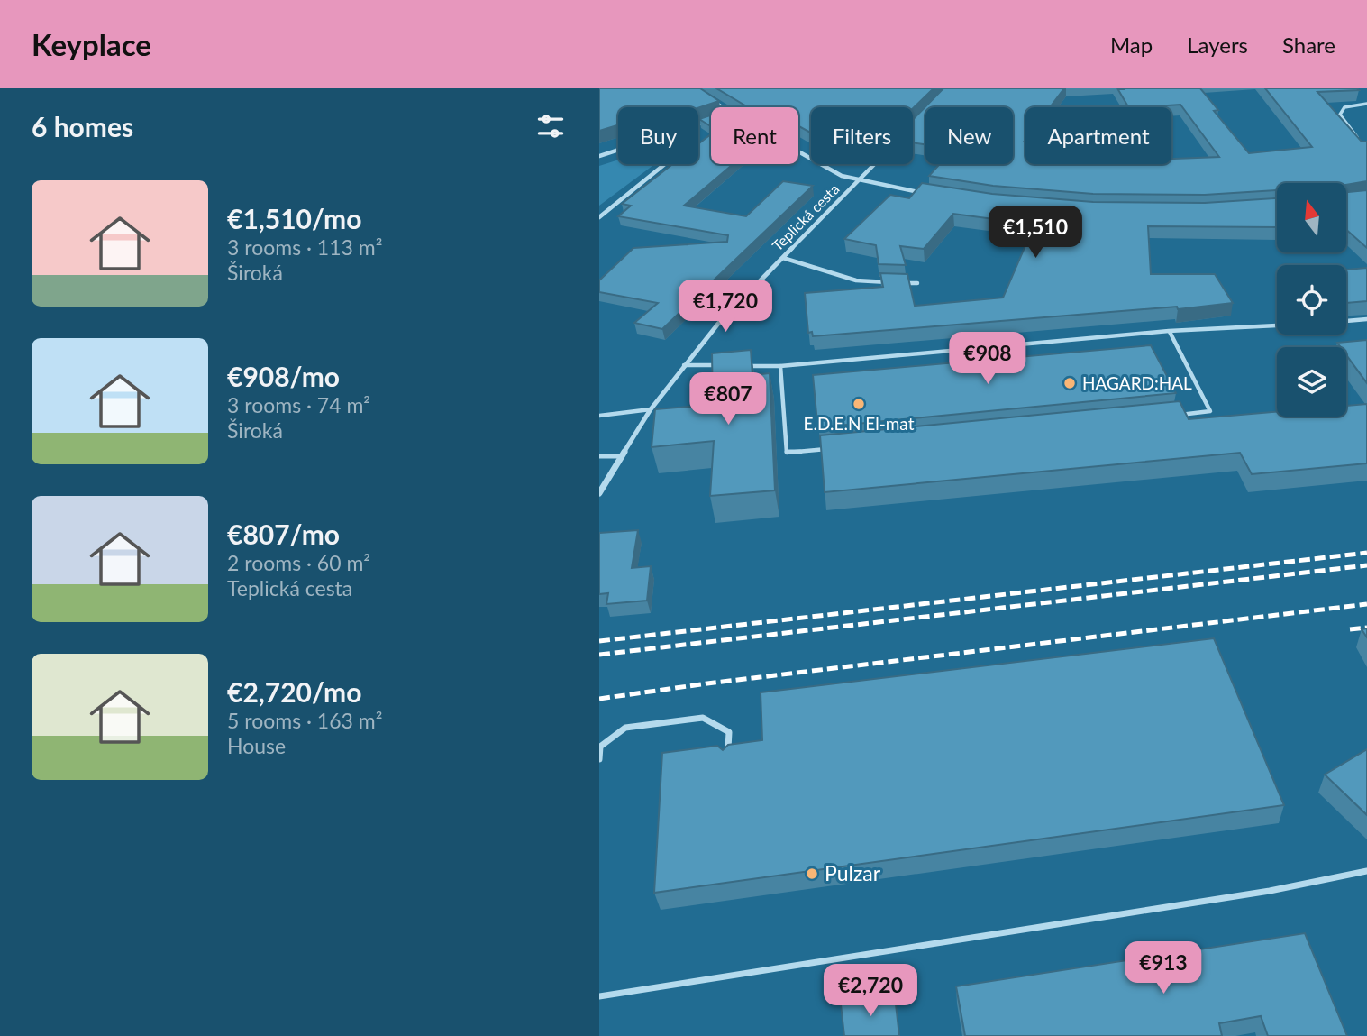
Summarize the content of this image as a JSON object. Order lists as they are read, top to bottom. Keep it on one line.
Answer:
{"streets":{"street":["Teplická cesta"]},"places":["HAGARD:HAL","E.D.E.N El-mat","Pulzar"],"north":"top","page":{"header":"Keyplace","nav":["Map","Layers","Share"],"heading":"6 homes","chip":["Buy","Rent","Filters","New","Apartment"],"list":[{"name":"€1,510/mo","note":"3 rooms · 113 m² · Široká"},{"name":"€908/mo","note":"3 rooms · 74 m² · Široká"},{"name":"€807/mo","note":"2 rooms · 60 m² · Teplická cesta"},{"name":"€2,720/mo","note":"5 rooms · 163 m² · House"}],"price":["€1,510","€1,720","€908","€807","€913","€2,720"]}}
